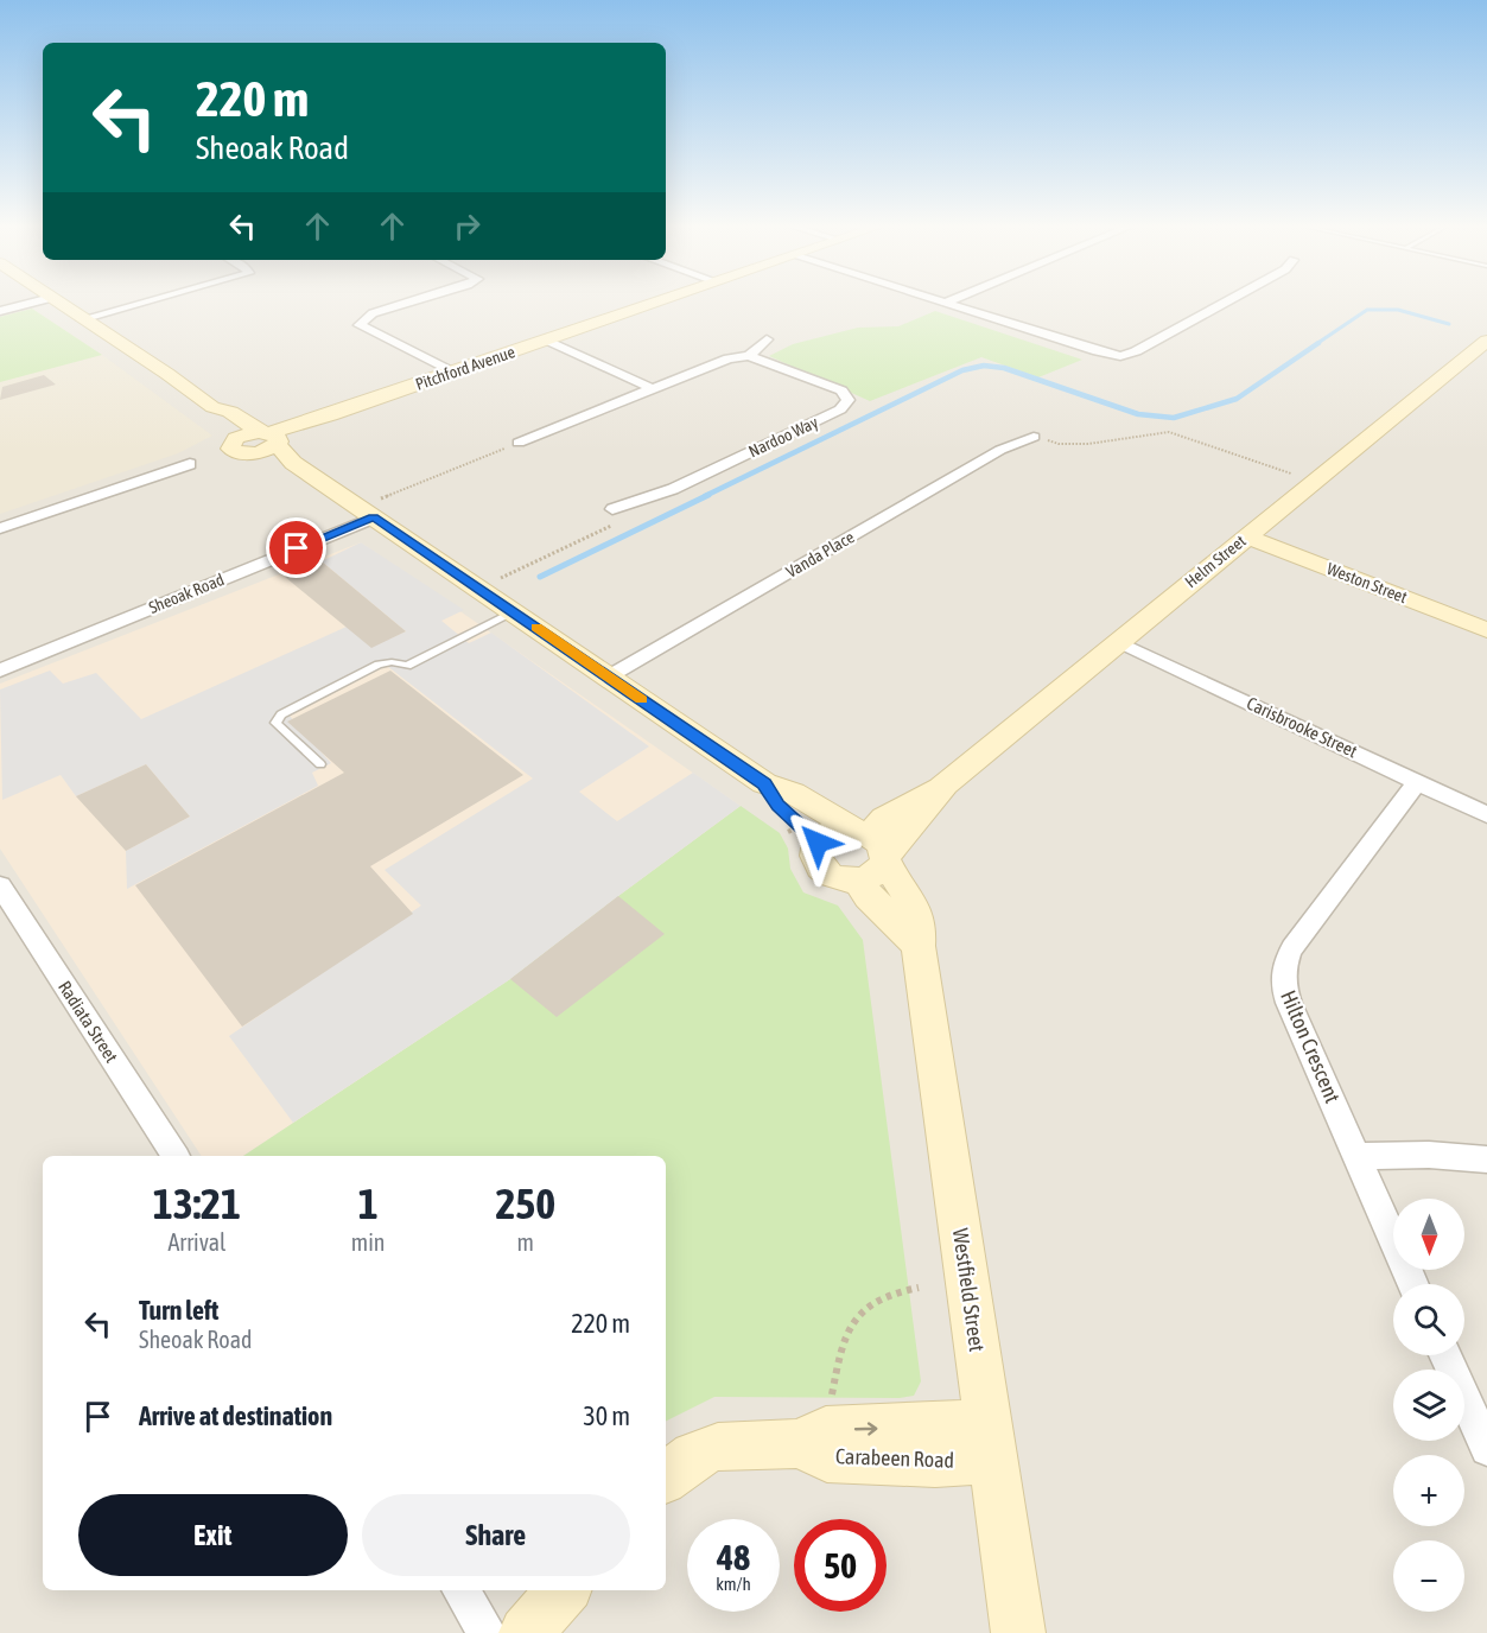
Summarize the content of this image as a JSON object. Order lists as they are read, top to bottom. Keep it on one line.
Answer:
{"streets":{"street":["Pitchford Avenue","Nardoo Way","Vanda Place","Helm Street","Weston Street","Sheoak Road","Carisbrooke Street","Radiata Street","Hilton Crescent","Westfield Street","Carabeen Road"]},"crossings":[["Pitchford Avenue","Westfield Street"],["Vanda Place","Westfield Street"],["Helm Street","Weston Street"],["Helm Street","Carisbrooke Street"],["Helm Street","Westfield Street"],["Sheoak Road","Westfield Street"],["Carisbrooke Street","Hilton Crescent"],["Westfield Street","Carabeen Road"]],"north":"bottom","page":{"turn":["220 m","Sheoak Road"],"eta":["13:21","Arrival","1","min","250","m"],"map_buttons":["+","−"],"list":[{"name":"Turn left","note":"Sheoak Road","value":"220 m"},{"name":"Arrive at destination","value":"30 m"}],"buttons":["Exit","Share"],"speed":"48 km/h","limit":"50"}}
